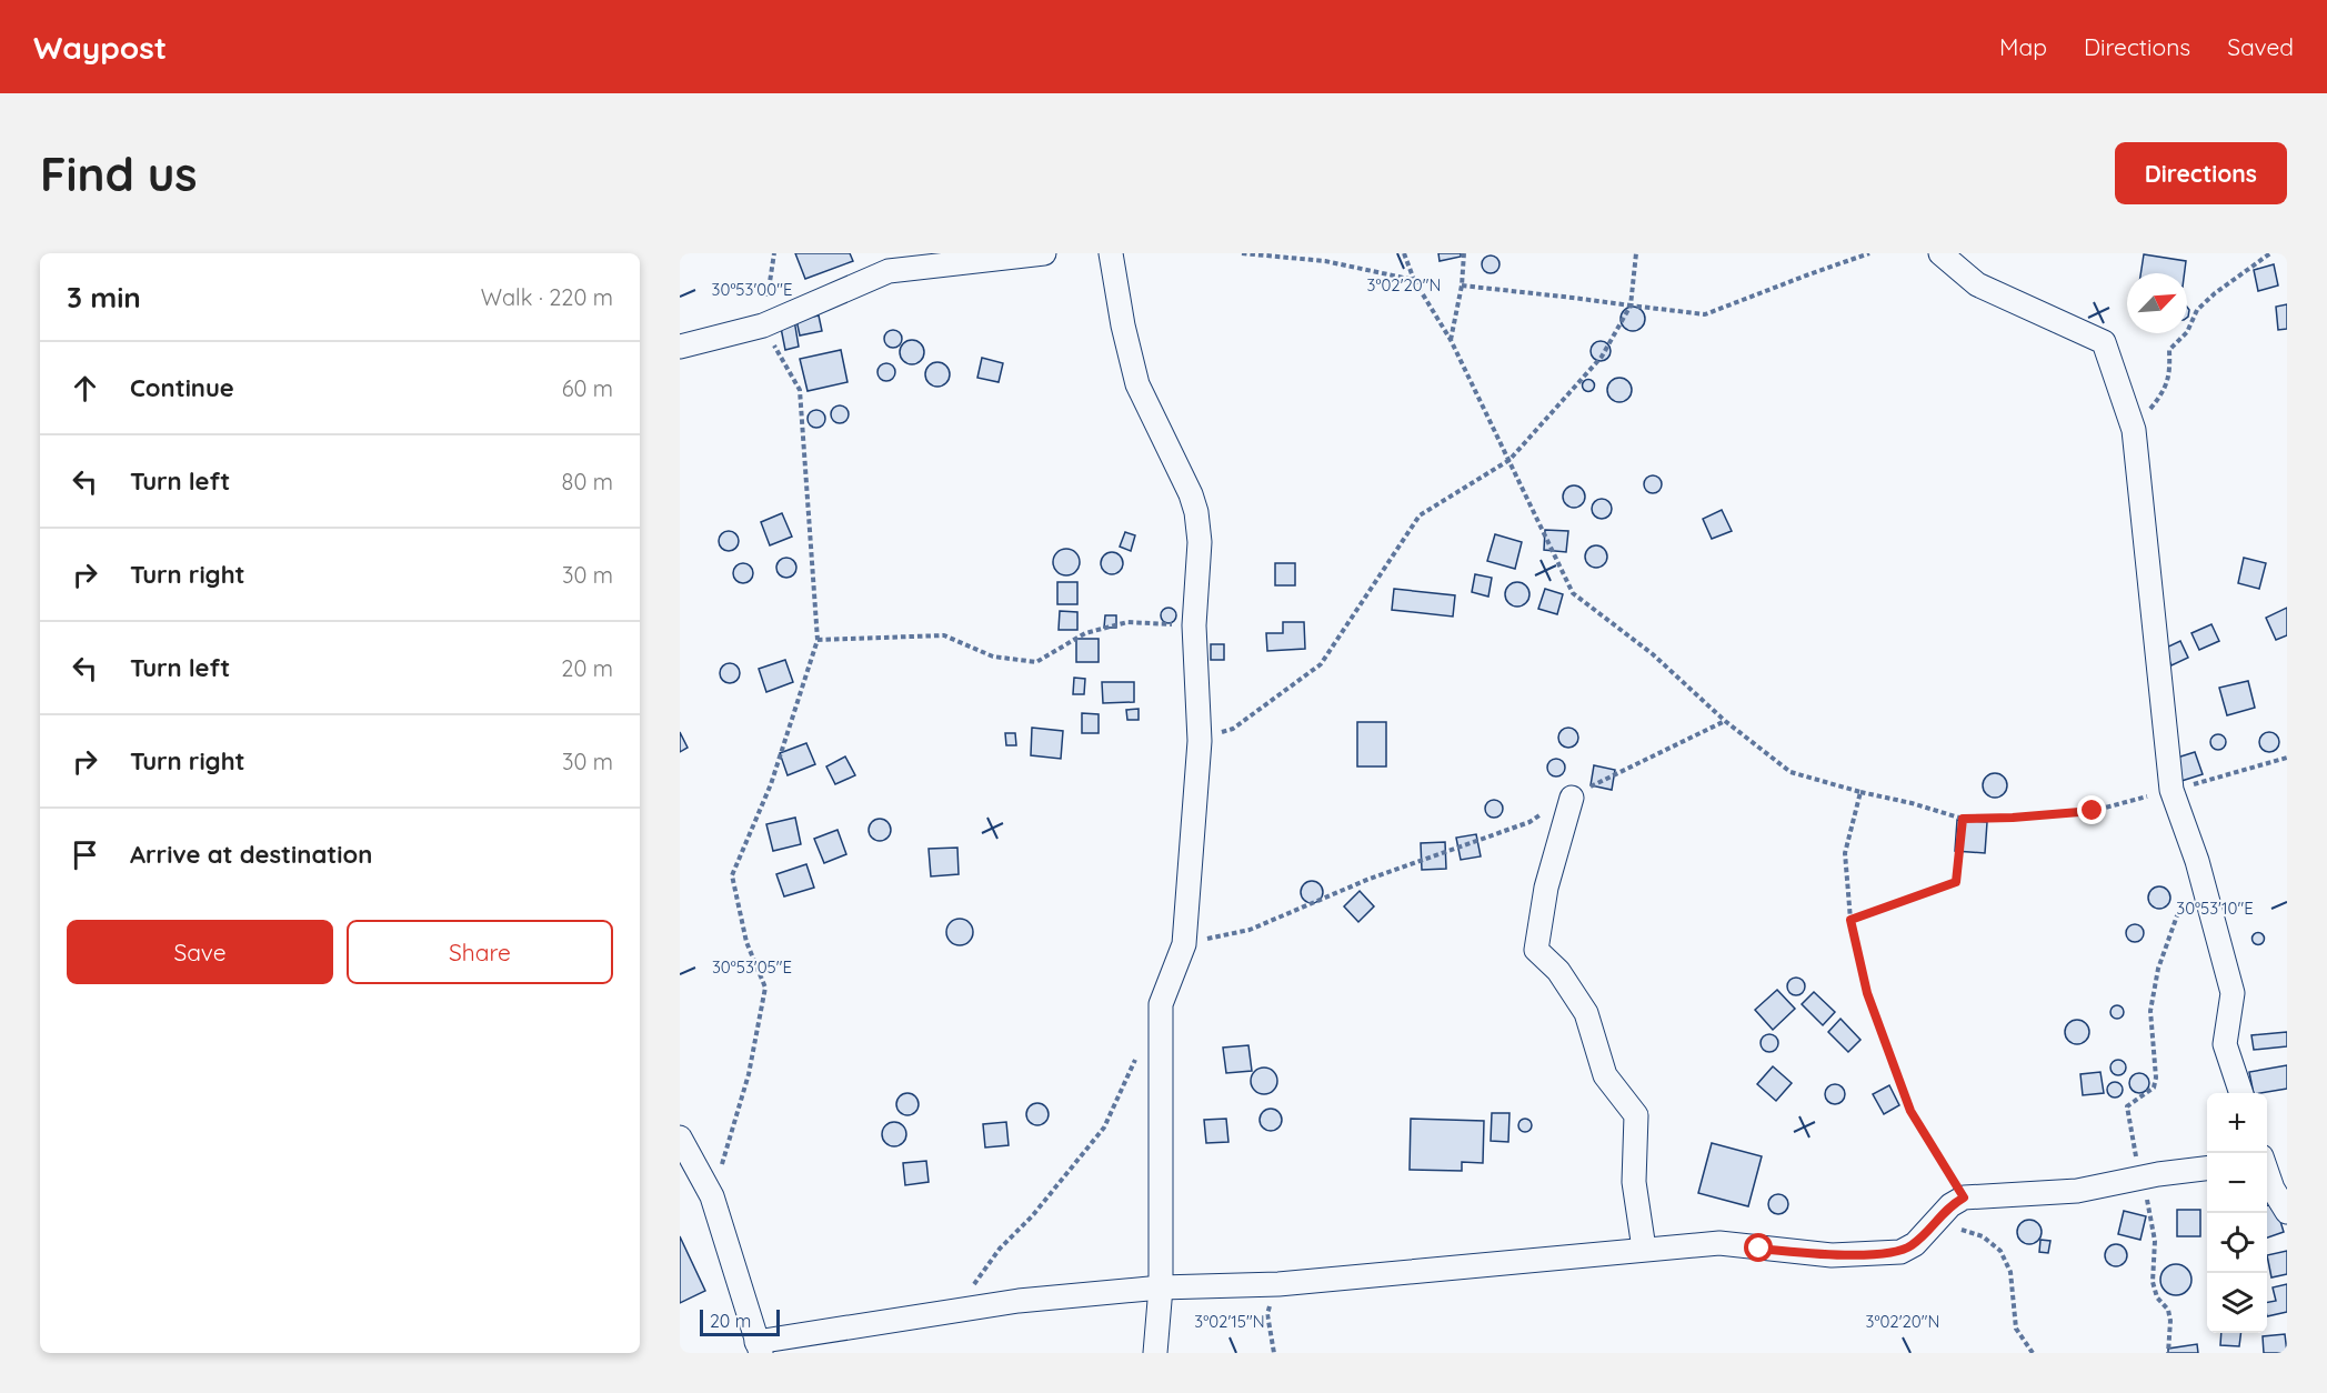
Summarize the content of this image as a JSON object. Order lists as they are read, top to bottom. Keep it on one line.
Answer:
{"scale_bar":"20 m","north":"top right","page":{"header":"Waypost","nav":["Map","Directions","Saved"],"buttons":["Directions",["Save","Share"]],"title":"Find us","heading":["3 min","Walk · 220 m"],"list":[["Continue","60 m"],["Turn left","80 m"],["Turn right","30 m"],["Turn left","20 m"],["Turn right","30 m"],"Arrive at destination"],"map_buttons":["+","−"],"scale":"20 m"},"coordinates":["3°02'20\"N","30°53'00\"E","30°53'10\"E","30°53'05\"E","3°02'15\"N"]}
